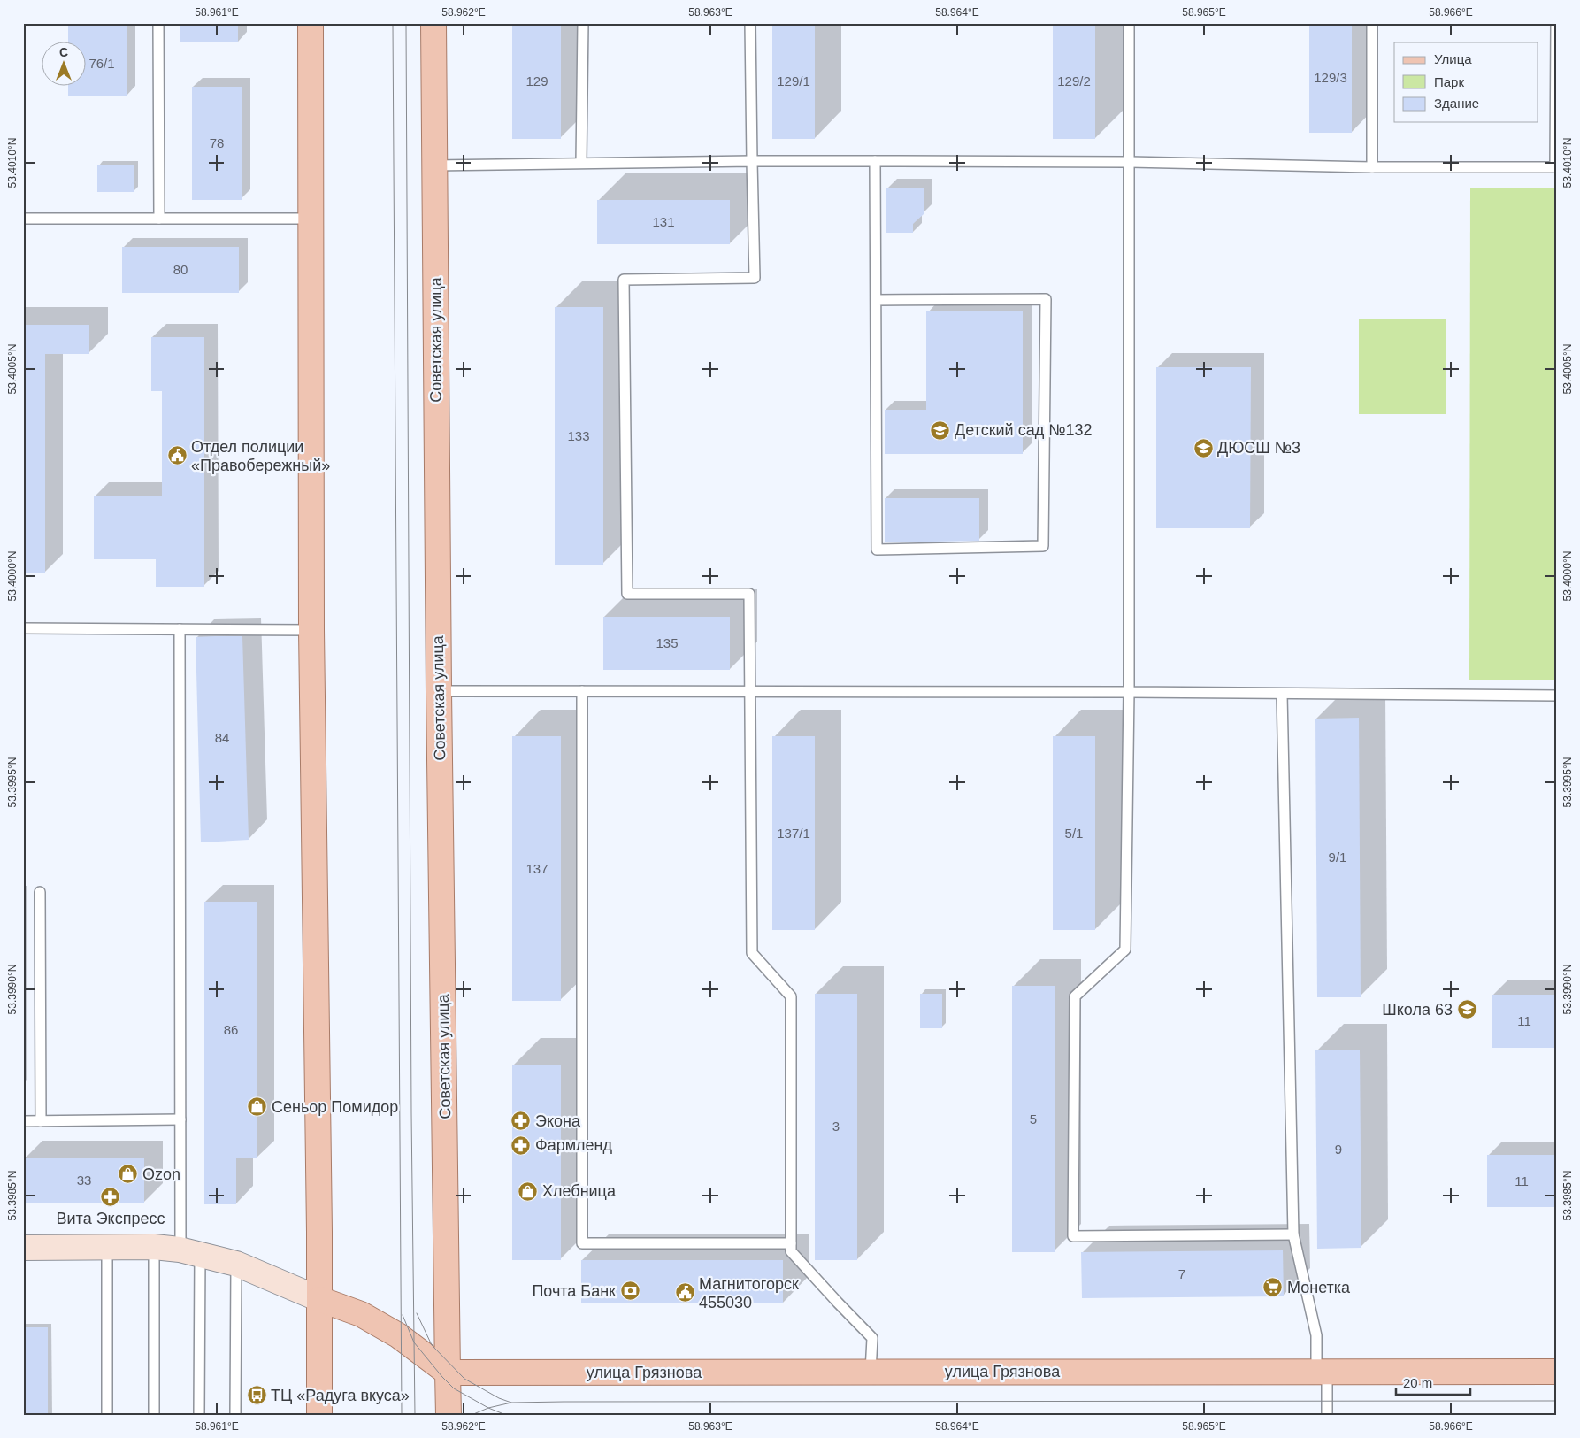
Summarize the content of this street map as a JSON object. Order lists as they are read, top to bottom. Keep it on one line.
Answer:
{"streets":{"main road":["Советская улица","улица Грязнова"]},"crossings":[["Советская улица","улица Грязнова"]],"places":{"school or university":["Детский сад №132","ДЮСШ №3","Школа 63"],"public building":["Отдел полиции «Правобережный»","Магнитогорск 455030"],"shop":["Сеньор Помидор","Ozon","Хлебница"],"pharmacy":["Экона","Фармленд","Вита Экспресс"],"supermarket":["Монетка"],"bank":["Почта Банк"],"bus stop":["ТЦ «Радуга вкуса»"]},"house_numbers":["76/1","129/3","129","129/1","129/2","78","131","80","133","135","84","137/1","5/1","9/1","137","11","86","5","3","9","33","11","7"],"legend":["Улица","Парк","Здание"],"scale_bar":"20 m","north":"top","coordinates":["58.961°E","58.962°E","58.963°E","58.964°E","58.965°E","58.966°E","53.4010°N","53.4005°N","53.4000°N","53.3995°N","53.3990°N","53.3985°N"]}
